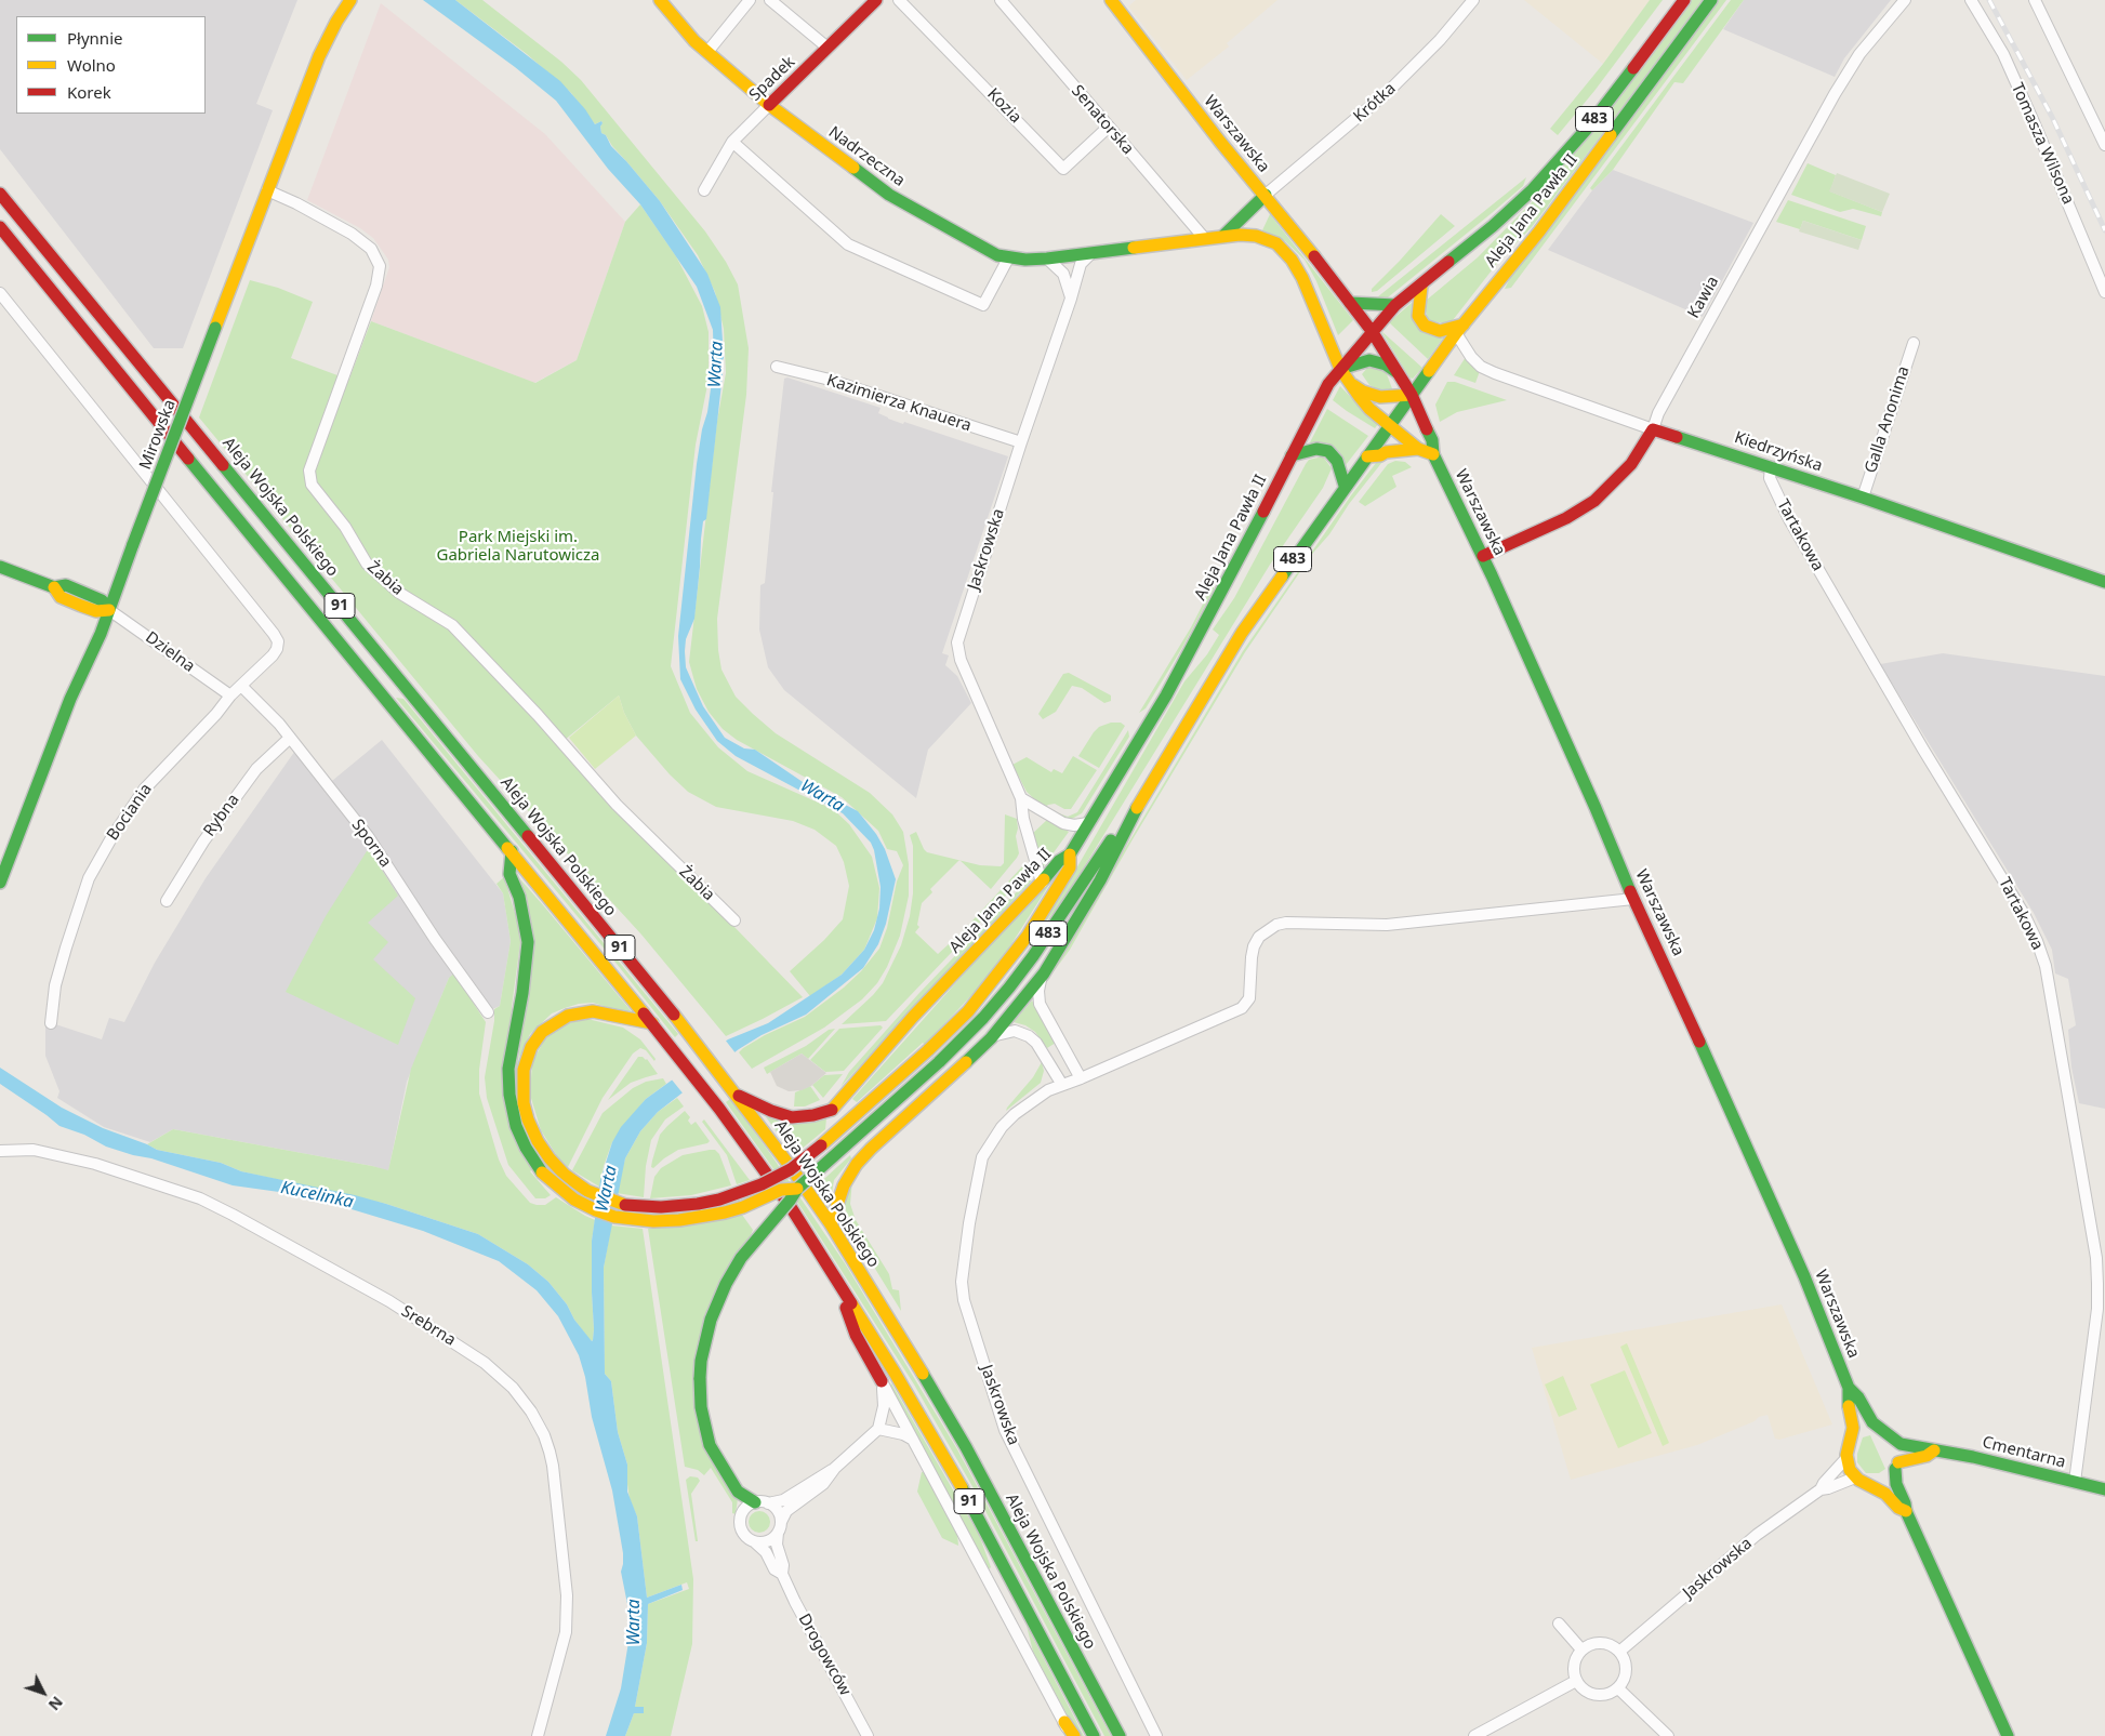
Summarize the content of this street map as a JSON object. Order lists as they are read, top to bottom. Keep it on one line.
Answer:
{"streets":{"main road":["Spadek","483","Warszawska","Nadrzeczna","Aleja Jana Pawła II","Kawia","Mirowska","Kiedrzyńska","Aleja Wojska Polskiego","91","Cmentarna"],"street":["Krótka","Kozia","Senatorska","Tomasza Wilsona","Kazimierza Knauera","Galla Anonima","Tartakowa","Jaskrowska","Żabia","Dzielna","Bociania","Rybna","Sporna","Srebrna","Drogowców"]},"crossings":[["Spadek","Nadrzeczna"],["Krótka","Warszawska"],["Kozia","Senatorska"],["Senatorska","Nadrzeczna"],["Warszawska","Aleja Jana Pawła II"],["Warszawska","Kawia"],["Warszawska","Jaskrowska"],["Warszawska","Cmentarna"],["Nadrzeczna","Aleja Jana Pawła II"],["Nadrzeczna","Jaskrowska"],["Aleja Jana Pawła II","Kiedrzyńska"],["Aleja Jana Pawła II","Aleja Wojska Polskiego"],["Aleja Jana Pawła II","Jaskrowska"],["Aleja Jana Pawła II","Drogowców"],["Kawia","Kiedrzyńska"],["Kazimierza Knauera","Jaskrowska"],["Galla Anonima","Kiedrzyńska"],["Mirowska","Żabia"],["Mirowska","Dzielna"],["Kiedrzyńska","Tartakowa"],["Tartakowa","Cmentarna"],["Dzielna","Bociania"],["Bociania","Sporna"],["Rybna","Sporna"]],"water":["Warta","Kucelinka"],"parks":["Park Miejski im. Gabriela Narutowicza"],"legend":["Płynnie","Wolno","Korek"],"north":"bottom right"}
